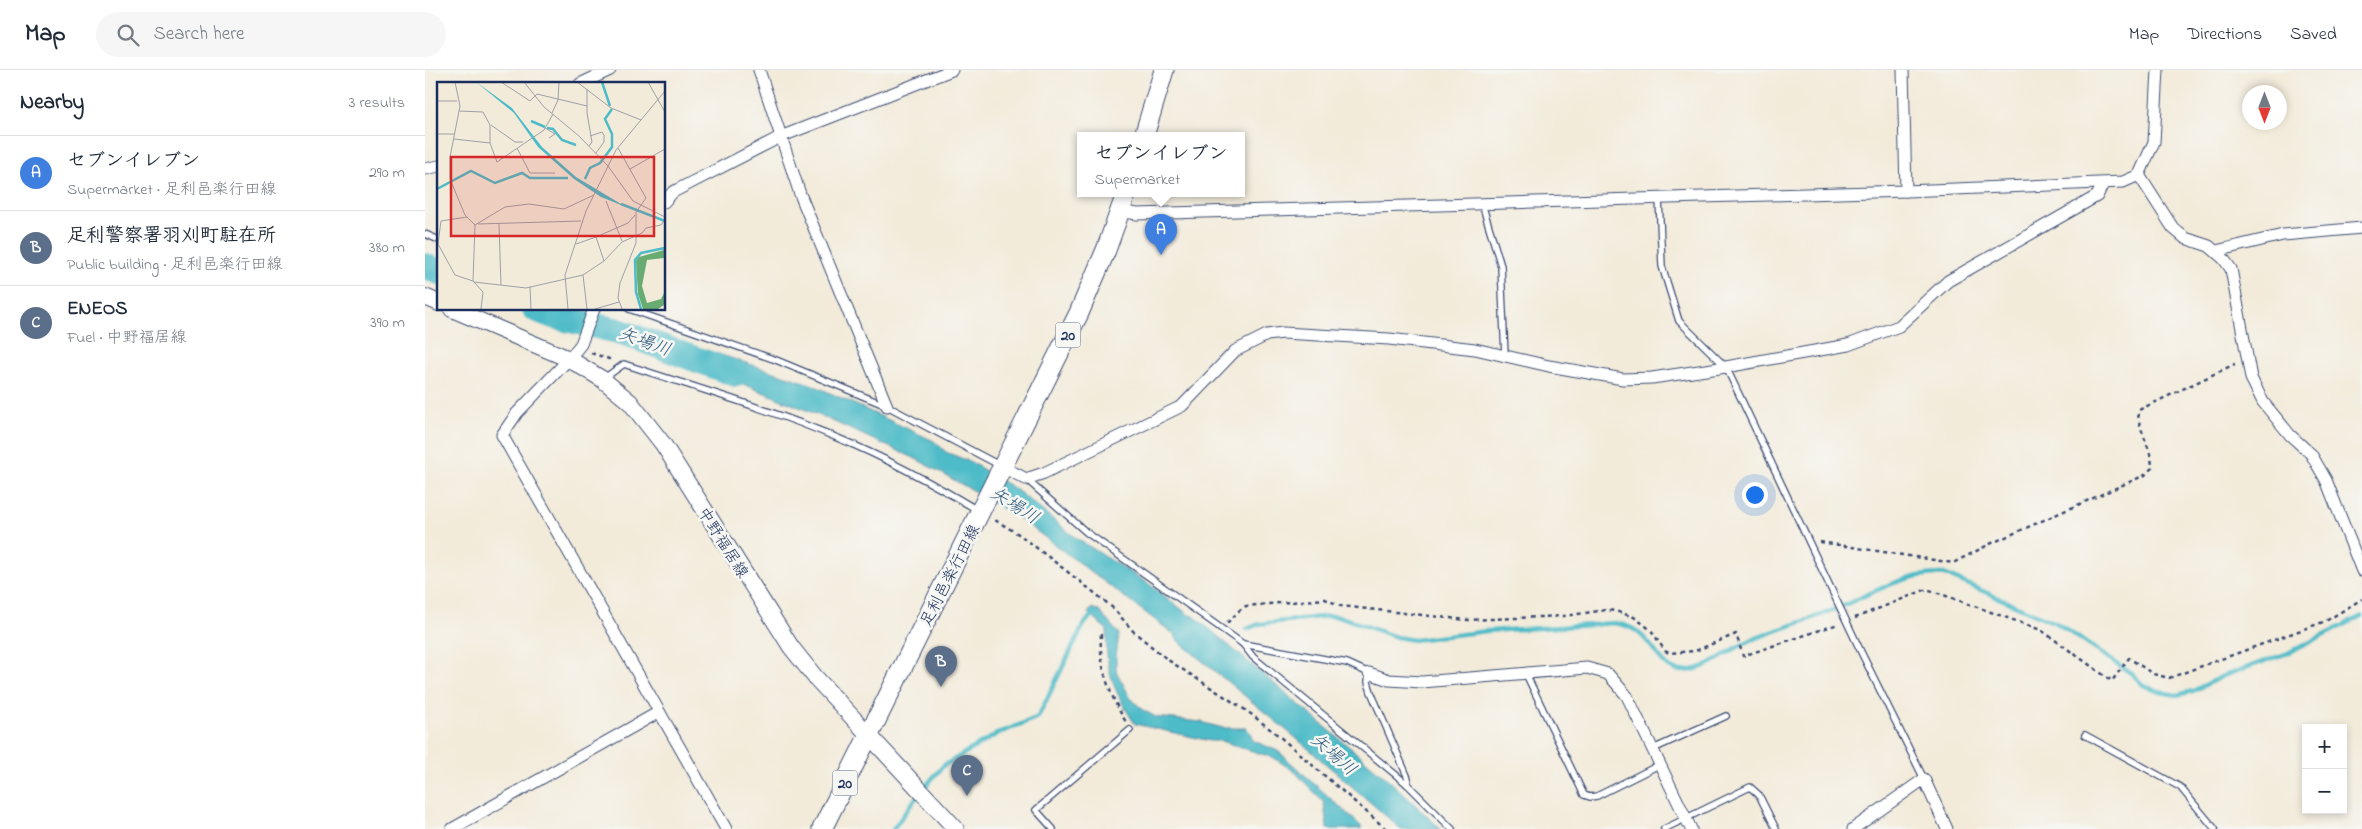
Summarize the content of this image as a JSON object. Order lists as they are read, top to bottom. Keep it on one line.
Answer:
{"streets":{"main road":["20","中野福居線","足利邑楽行田線"]},"crossings":[["20","足利邑楽行田線"],["中野福居線","足利邑楽行田線"]],"water":["矢場川"],"north":"bottom","page":{"header":"Map","search":"Search here","nav":["Map","Directions","Saved"],"heading":["Nearby","3 results"],"popup":["セブンイレブン","Supermarket"],"list":[{"mark":"A","name":"セブンイレブン","note":"Supermarket · 足利邑楽行田線","value":"290 m"},{"mark":"B","name":"足利警察署羽刈町駐在所","note":"Public building · 足利邑楽行田線","value":"380 m"},{"mark":"C","name":"ENEOS","note":"Fuel · 中野福居線","value":"390 m"}],"pins":["A","B","C"],"map_buttons":["+","−"]}}
